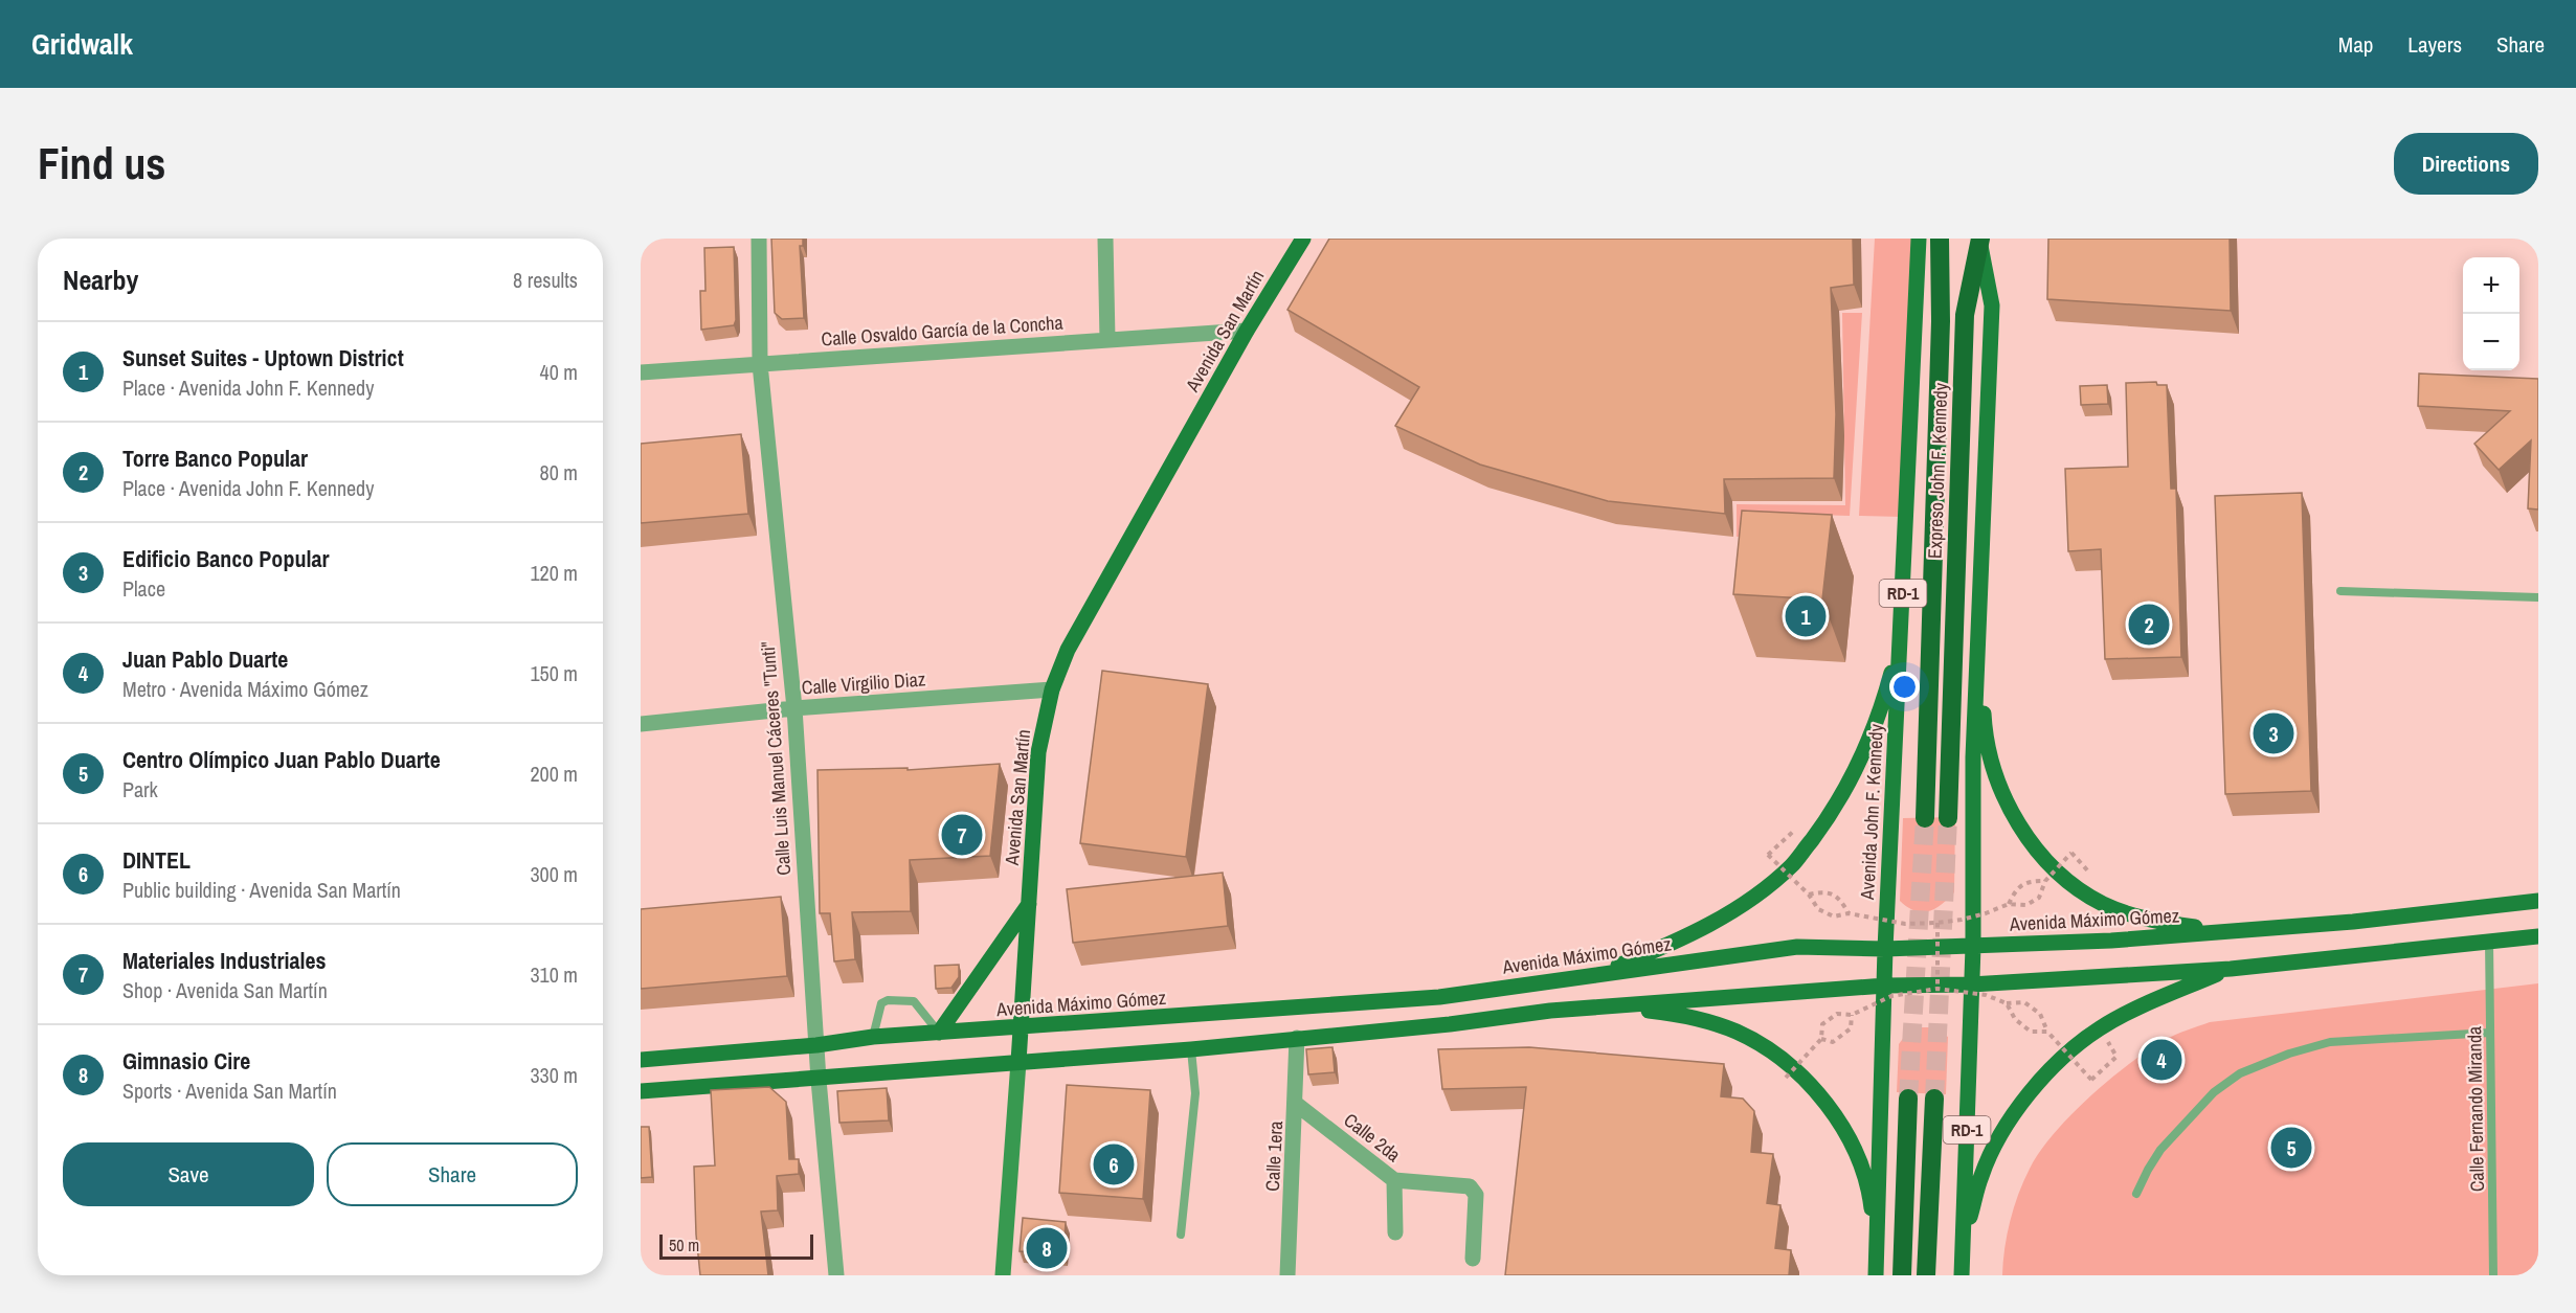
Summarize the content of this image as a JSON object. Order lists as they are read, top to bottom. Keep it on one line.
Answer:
{"streets":{"highway":["Expreso John F. Kennedy","RD-1"],"main road":["Avenida San Martín","Avenida John F. Kennedy","Avenida Máximo Gómez"],"street":["Calle Osvaldo García de la Concha","Calle Virgilio Diaz","Calle Luis Manuel Cáceres \"Tunti\"","Calle 2da","Calle 1era"],"lane":["Calle Fernando Miranda"]},"crossings":[["Calle Osvaldo García de la Concha","Avenida San Martín"],["Calle Osvaldo García de la Concha","Calle Luis Manuel Cáceres \"Tunti\""],["Avenida San Martín","Calle Virgilio Diaz"],["Avenida San Martín","Avenida Máximo Gómez"],["Expreso John F. Kennedy","RD-1"],["RD-1","Avenida Máximo Gómez"],["Calle Virgilio Diaz","Calle Luis Manuel Cáceres \"Tunti\""],["Calle Luis Manuel Cáceres \"Tunti\"","Avenida Máximo Gómez"],["Avenida John F. Kennedy","Avenida Máximo Gómez"],["Calle 2da","Calle 1era"]],"scale_bar":"50 m","page":{"header":"Gridwalk","nav":["Map","Layers","Share"],"buttons":["Directions",["Save","Share"]],"title":"Find us","heading":["Nearby","8 results"],"map_buttons":["+","−"],"list":[{"mark":"1","name":"Sunset Suites - Uptown District","note":"Place · Avenida John F. Kennedy","value":"40 m"},{"mark":"2","name":"Torre Banco Popular","note":"Place · Avenida John F. Kennedy","value":"80 m"},{"mark":"3","name":"Edificio Banco Popular","note":"Place","value":"120 m"},{"mark":"4","name":"Juan Pablo Duarte","note":"Metro · Avenida Máximo Gómez","value":"150 m"},{"mark":"5","name":"Centro Olímpico Juan Pablo Duarte","note":"Park","value":"200 m"},{"mark":"6","name":"DINTEL","note":"Public building · Avenida San Martín","value":"300 m"},{"mark":"7","name":"Materiales Industriales","note":"Shop · Avenida San Martín","value":"310 m"},{"mark":"8","name":"Gimnasio Cire","note":"Sports · Avenida San Martín","value":"330 m"}],"pins":["1","2","3","7","4","5","6","8"],"scale":"50 m"}}
